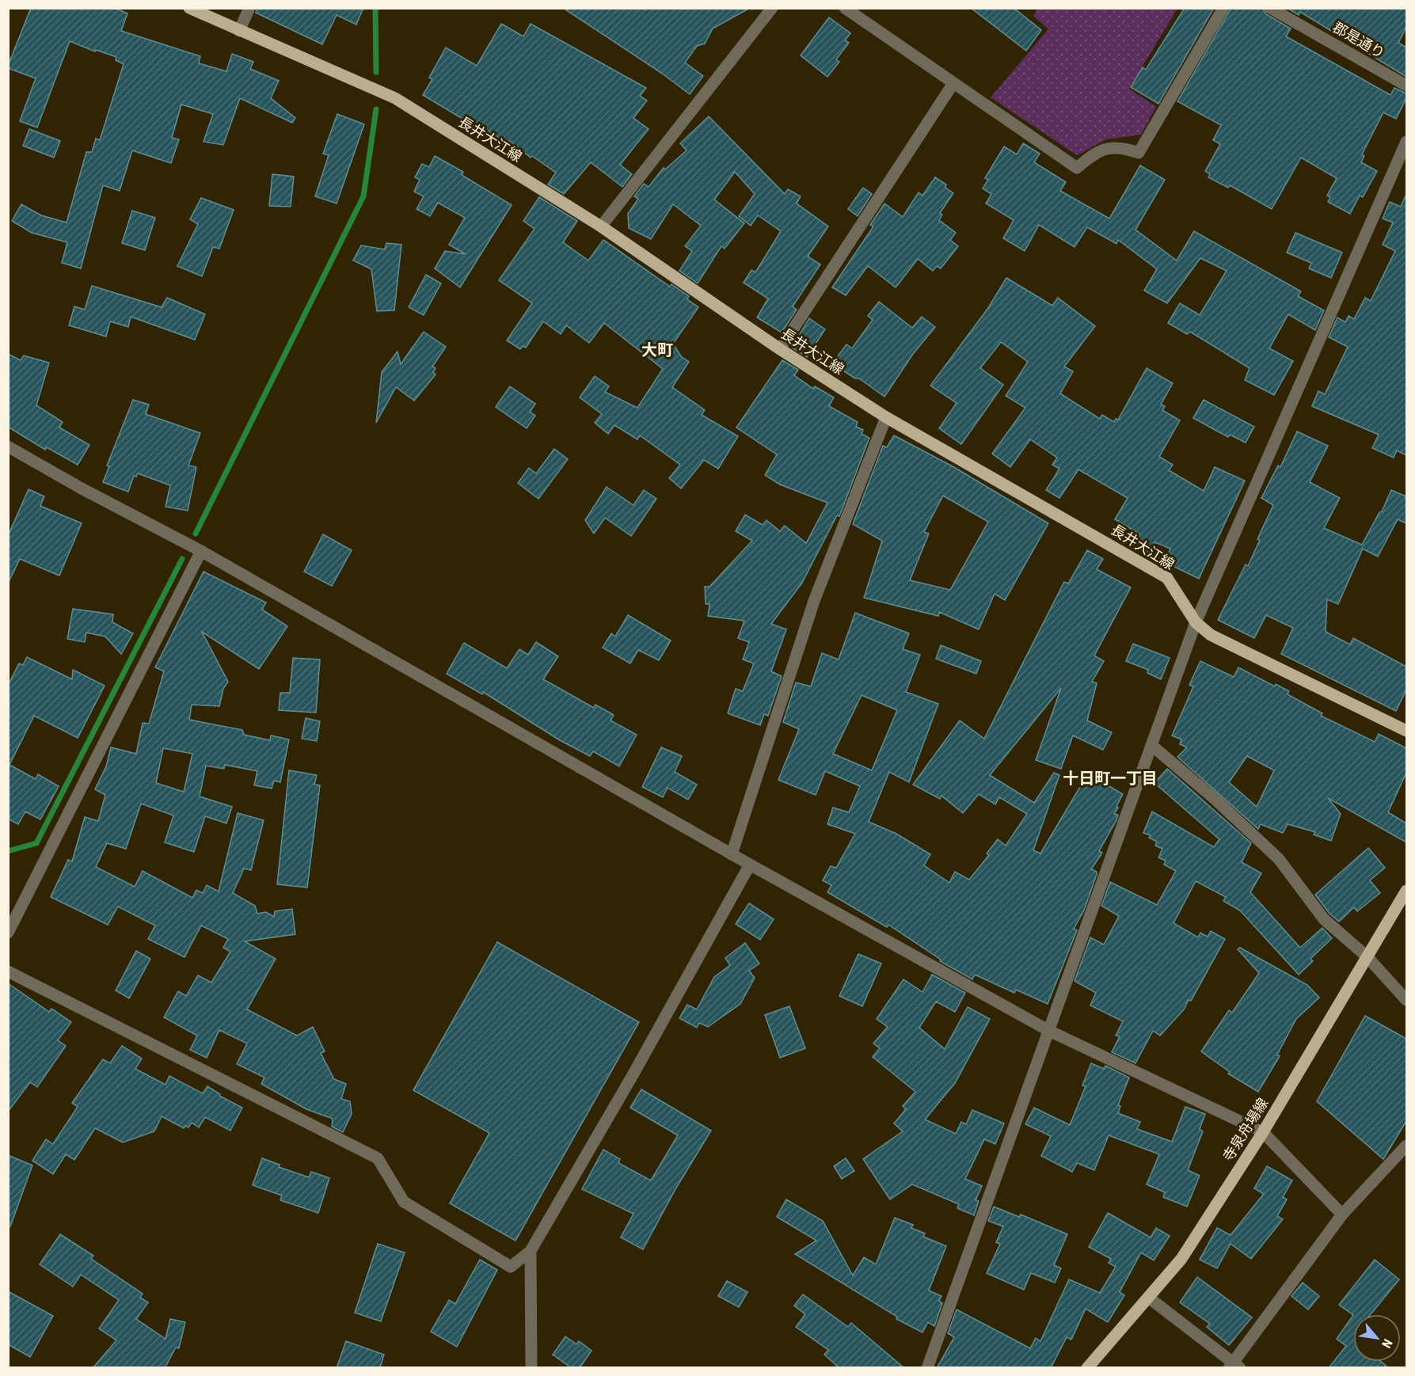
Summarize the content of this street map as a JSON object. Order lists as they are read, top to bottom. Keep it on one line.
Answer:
{"streets":{"main road":["長井大江線","寺泉舟場線"],"street":["郡是通り"]},"districts":["大町","十日町一丁目"],"north":"bottom right"}
